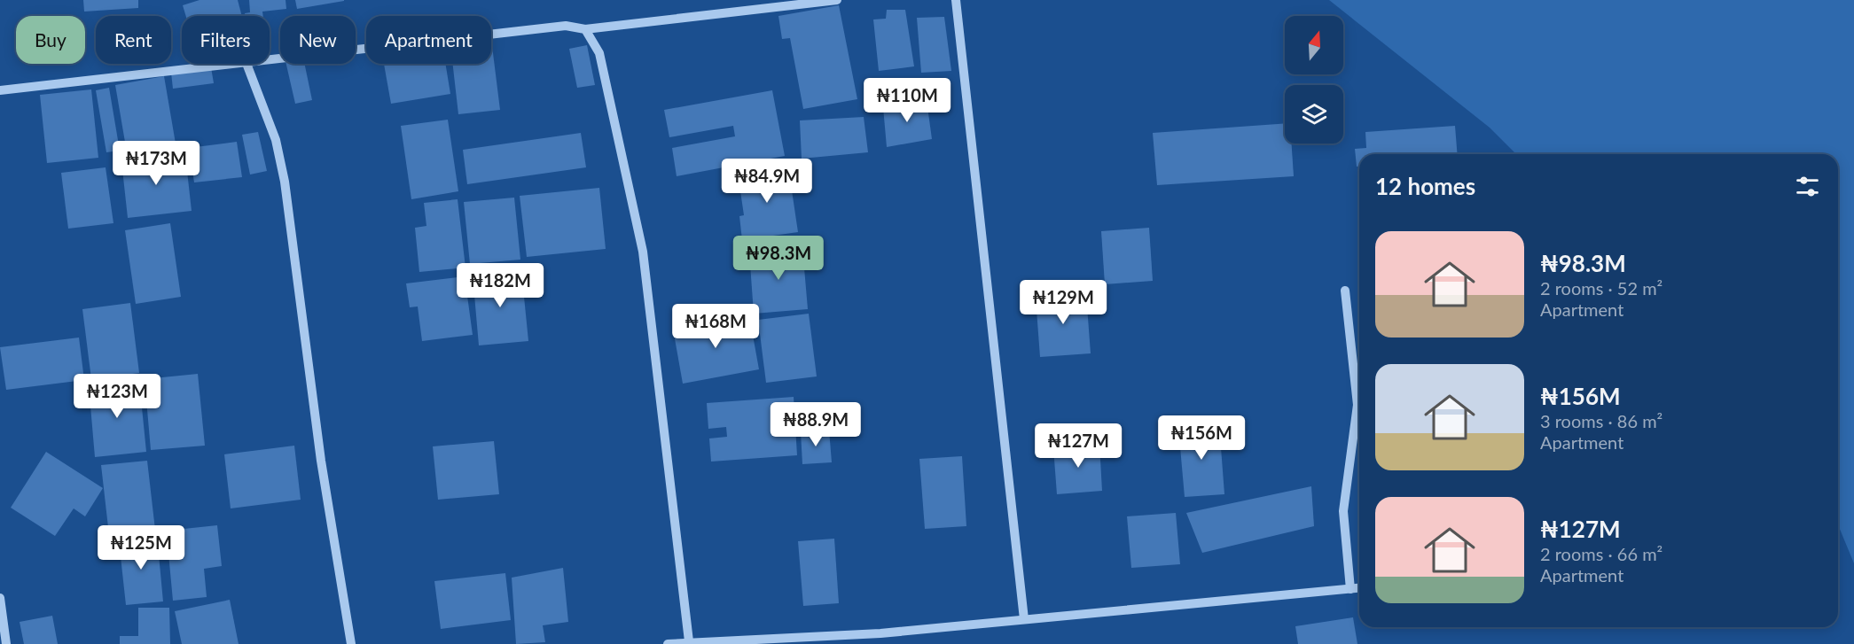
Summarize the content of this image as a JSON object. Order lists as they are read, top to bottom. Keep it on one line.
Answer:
{"north":"top","page":{"chip":["Buy","Rent","Filters","New","Apartment"],"price":["₦110M","₦173M","₦84.9M","₦98.3M","₦182M","₦129M","₦168M","₦123M","₦88.9M","₦156M","₦127M","₦125M"],"heading":"12 homes","list":[{"name":"₦98.3M","note":"2 rooms · 52 m² · Apartment"},{"name":"₦156M","note":"3 rooms · 86 m² · Apartment"},{"name":"₦127M","note":"2 rooms · 66 m² · Apartment"}]}}
